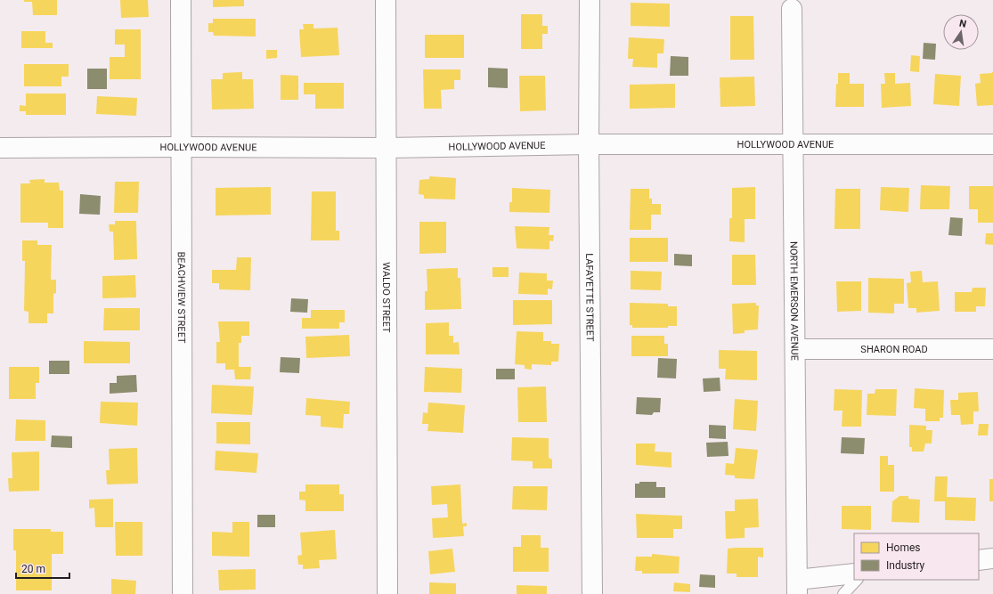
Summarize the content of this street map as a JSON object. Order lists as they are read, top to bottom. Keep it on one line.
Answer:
{"streets":{"street":["HOLLYWOOD AVENUE","WALDO STREET","LAFAYETTE STREET","BEACHVIEW STREET","NORTH EMERSON AVENUE","SHARON ROAD"]},"crossings":[["HOLLYWOOD AVENUE","WALDO STREET"],["HOLLYWOOD AVENUE","LAFAYETTE STREET"],["HOLLYWOOD AVENUE","BEACHVIEW STREET"],["HOLLYWOOD AVENUE","NORTH EMERSON AVENUE"],["NORTH EMERSON AVENUE","SHARON ROAD"]],"legend":["Homes","Industry"],"scale_bar":"20 m","north":"top"}
